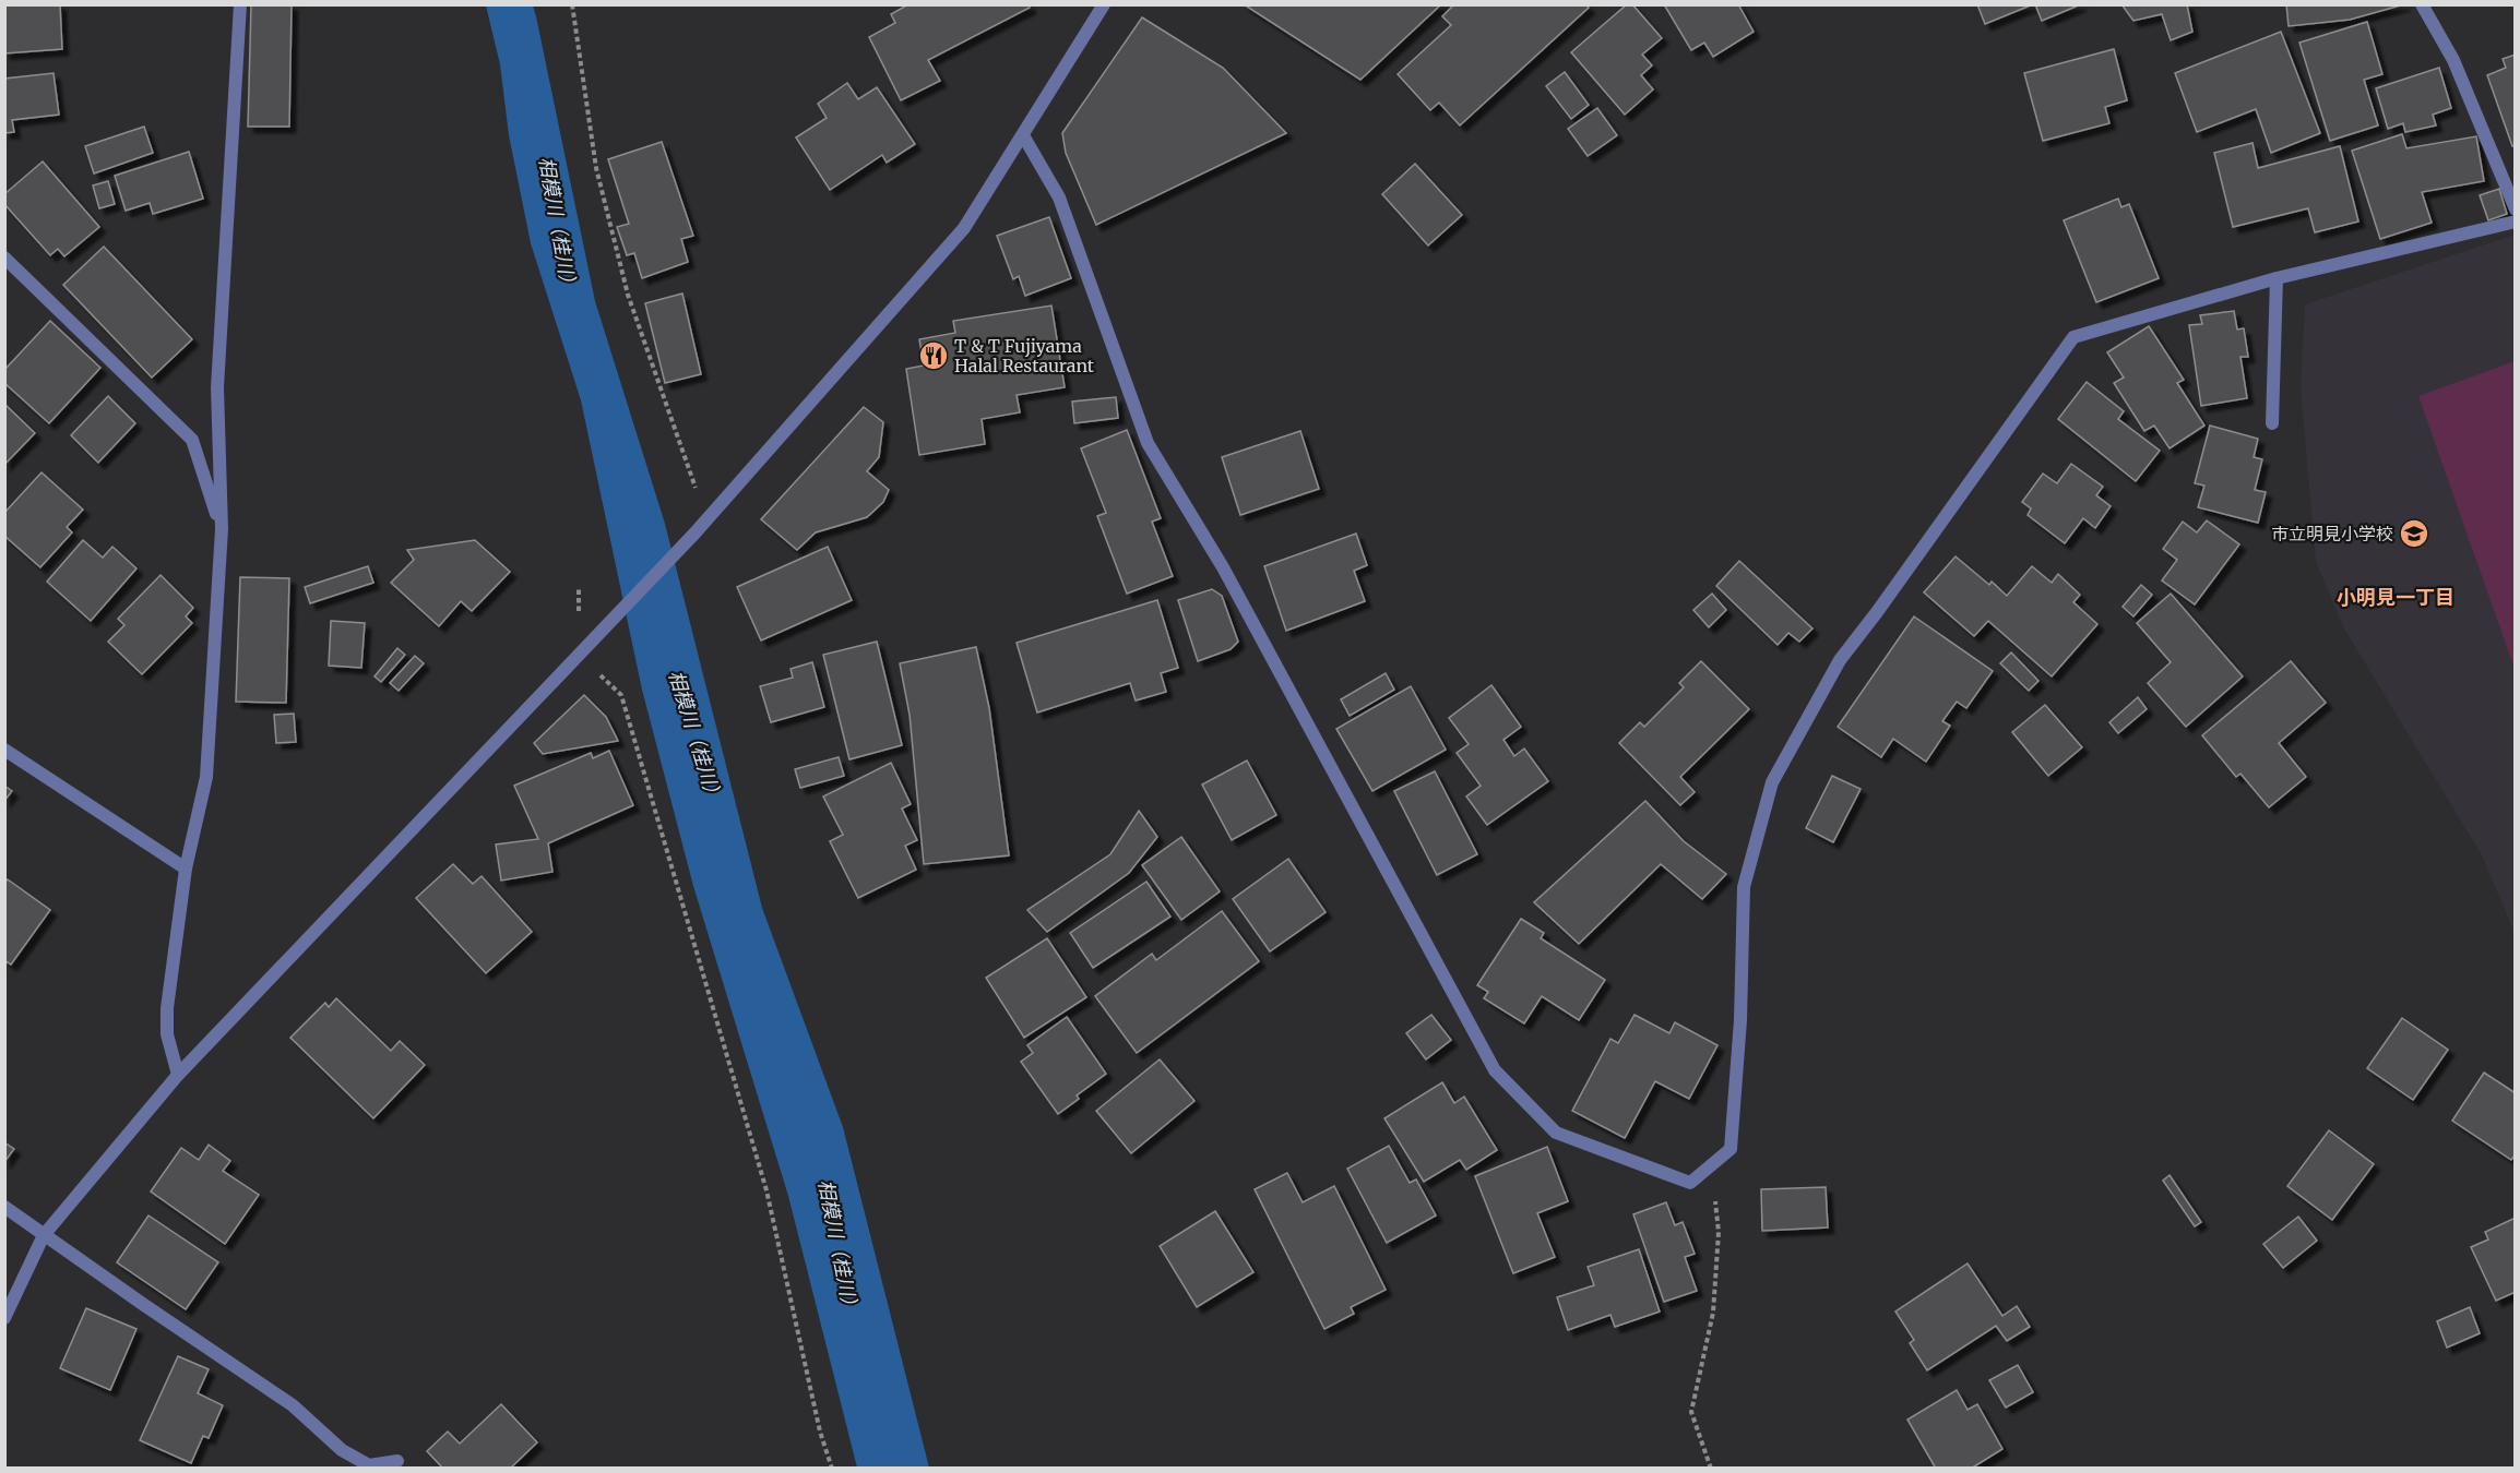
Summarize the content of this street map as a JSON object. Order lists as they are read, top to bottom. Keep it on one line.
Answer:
{"districts":["小明見一丁目"],"water":["相模川（桂川）"],"places":{"restaurant":["T & T Fujiyama Halal Restaurant"],"school or university":["市立明見小学校"]}}
